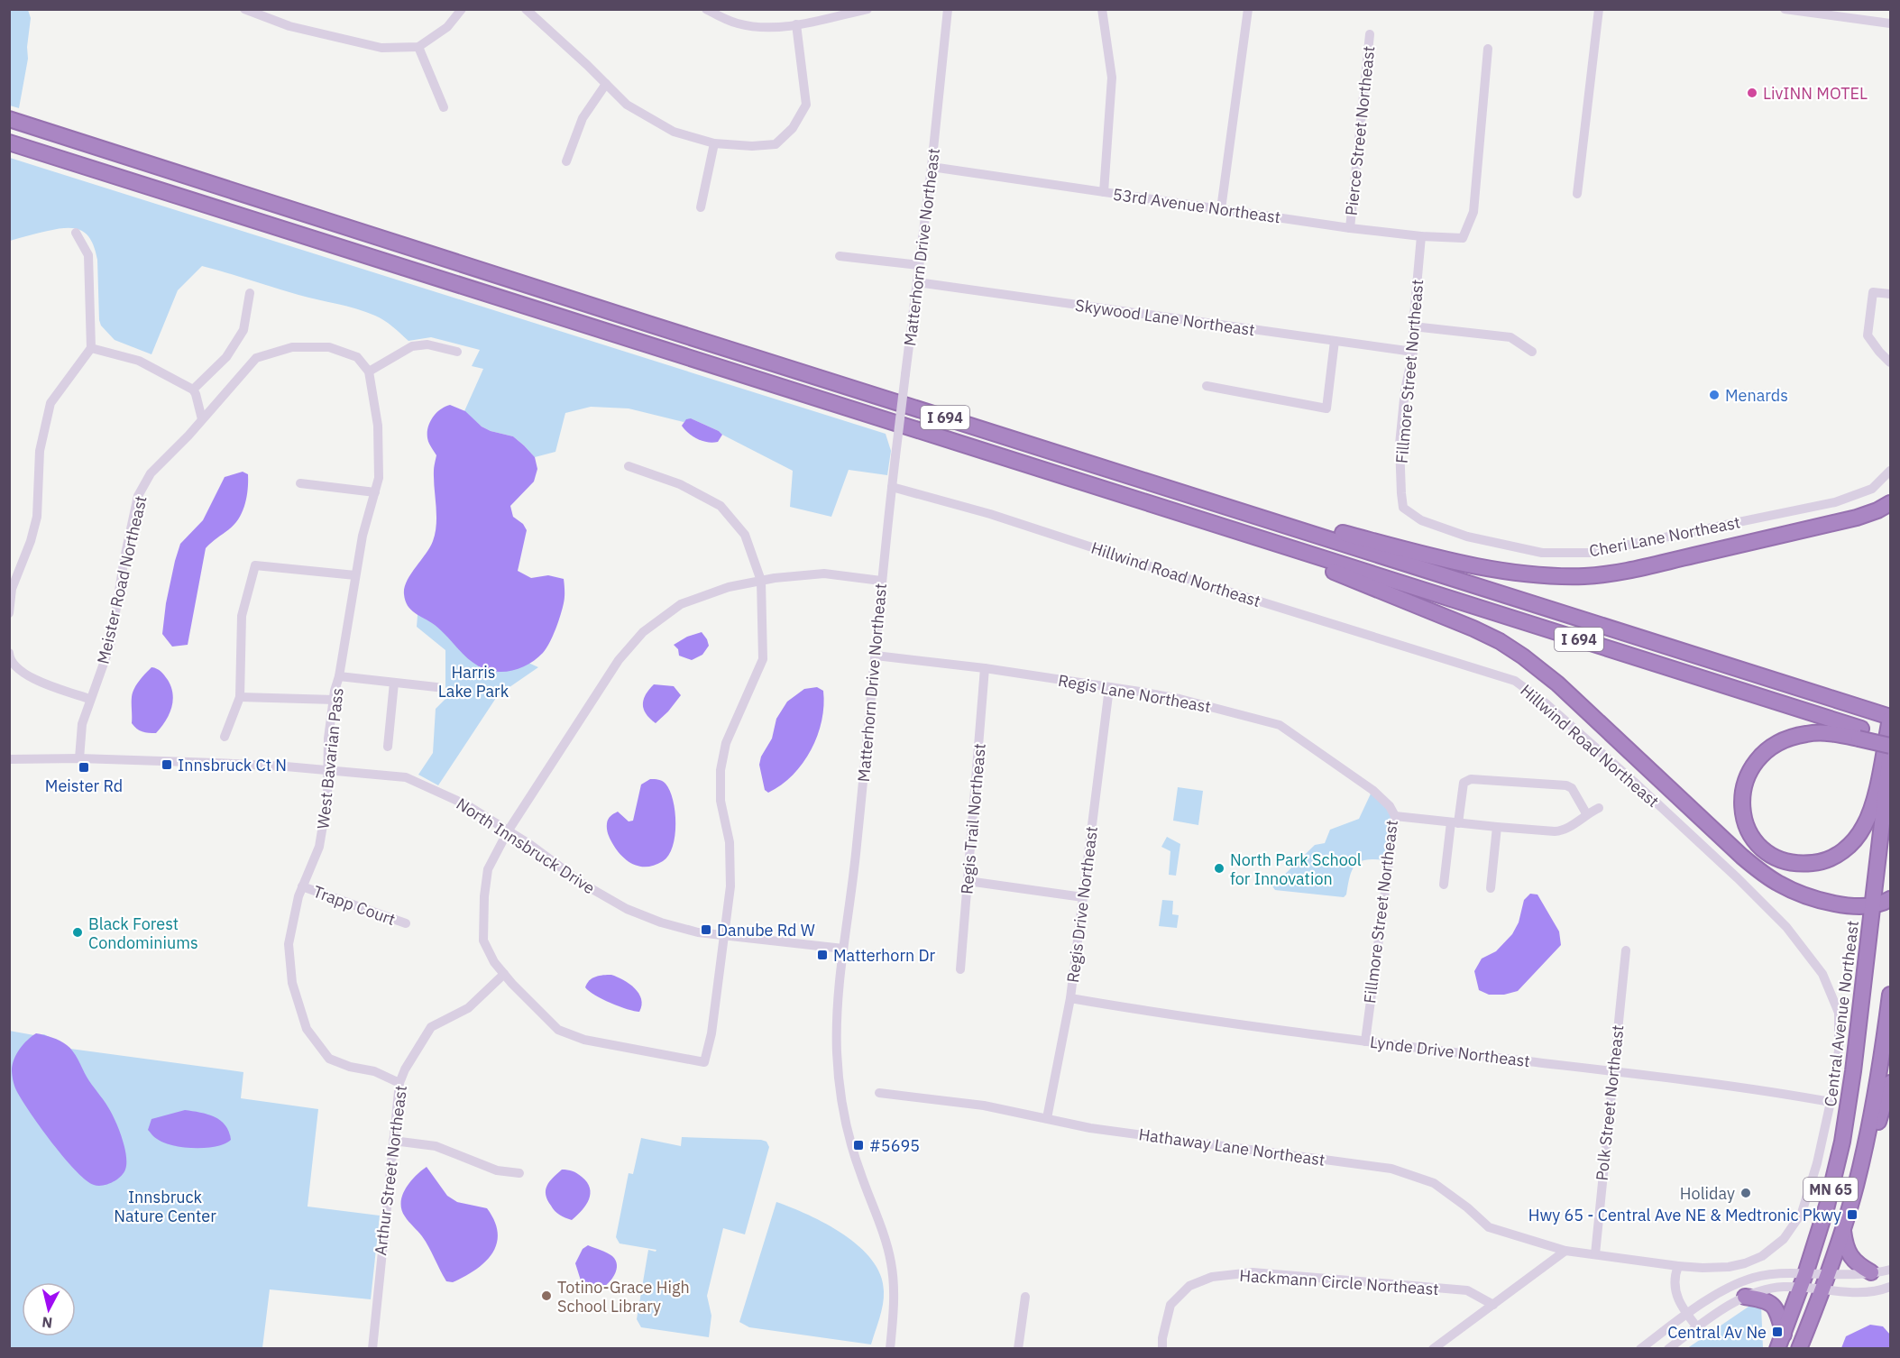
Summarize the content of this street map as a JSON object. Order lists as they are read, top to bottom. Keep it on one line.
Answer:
{"streets":{"highway":["I 694","Central Avenue Northeast","MN 65"],"street":["Pierce Street Northeast","53rd Avenue Northeast","Matterhorn Drive Northeast","Skywood Lane Northeast","Fillmore Street Northeast","Cheri Lane Northeast","Hillwind Road Northeast","Meister Road Northeast","Regis Lane Northeast","West Bavarian Pass","Regis Trail Northeast","North Innsbruck Drive","Regis Drive Northeast","Trapp Court","Lynde Drive Northeast","Polk Street Northeast","Hathaway Lane Northeast","Arthur Street Northeast","Hackmann Circle Northeast"]},"crossings":[["Pierce Street Northeast","53rd Avenue Northeast"],["53rd Avenue Northeast","Matterhorn Drive Northeast"],["53rd Avenue Northeast","Fillmore Street Northeast"],["Matterhorn Drive Northeast","Skywood Lane Northeast"],["Matterhorn Drive Northeast","Hillwind Road Northeast"],["Matterhorn Drive Northeast","Regis Lane Northeast"],["Matterhorn Drive Northeast","North Innsbruck Drive"],["Skywood Lane Northeast","Fillmore Street Northeast"],["Fillmore Street Northeast","Cheri Lane Northeast"],["Fillmore Street Northeast","Regis Lane Northeast"],["Fillmore Street Northeast","Lynde Drive Northeast"],["Hillwind Road Northeast","Lynde Drive Northeast"],["Hillwind Road Northeast","Polk Street Northeast"],["Hillwind Road Northeast","Hathaway Lane Northeast"],["Meister Road Northeast","West Bavarian Pass"],["Meister Road Northeast","North Innsbruck Drive"],["Regis Lane Northeast","Regis Trail Northeast"],["Regis Lane Northeast","Regis Drive Northeast"],["West Bavarian Pass","North Innsbruck Drive"],["West Bavarian Pass","Trapp Court"],["West Bavarian Pass","Arthur Street Northeast"],["Regis Drive Northeast","Lynde Drive Northeast"],["Regis Drive Northeast","Hathaway Lane Northeast"],["Central Avenue Northeast","MN 65"],["Lynde Drive Northeast","Polk Street Northeast"],["Polk Street Northeast","Hathaway Lane Northeast"]],"parks":["Harris Lake Park","Innsbruck Nature Center"],"places":{"other":["LivINN MOTEL","Menards","North Park School for Innovation","Black Forest Condominiums","Holiday","Totino-Grace High School Library"],"transit":["Innsbruck Ct N","Meister Rd","Danube Rd W","Matterhorn Dr","#5695","Hwy 65 - Central Ave NE & Medtronic Pkwy","Central Av Ne"]},"north":"bottom"}
